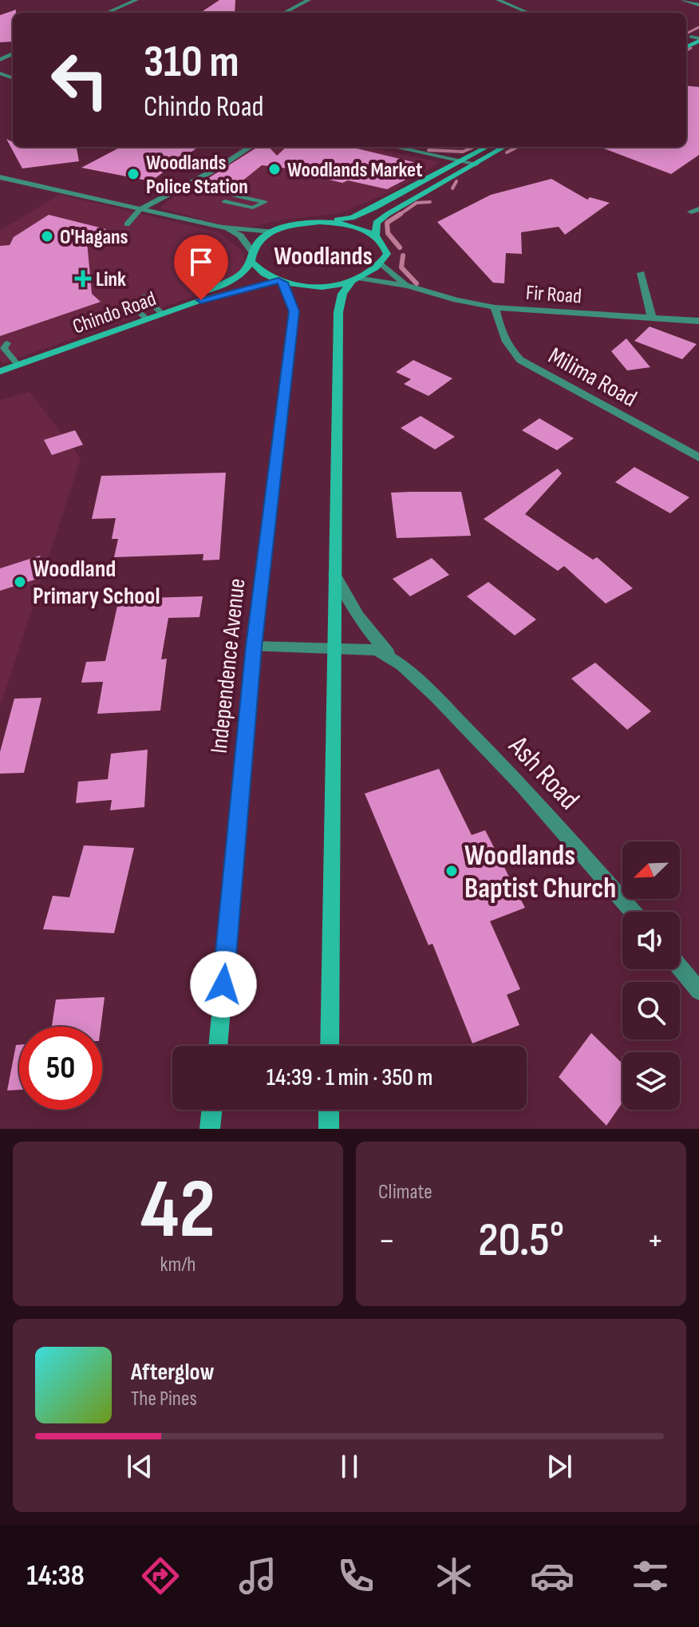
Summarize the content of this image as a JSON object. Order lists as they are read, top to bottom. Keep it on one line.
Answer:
{"streets":{"main road":["Chindo Road","Independence Avenue"],"street":["Fir Road","Milima Road","Ash Road"]},"crossings":[["Fir Road","Milima Road"],["Chindo Road","Independence Avenue"],["Independence Avenue","Ash Road"]],"districts":["Woodlands"],"places":{"other":["Woodlands Market","Woodlands Police Station","O'Hagans","Woodland Primary School","Woodlands Baptist Church"],"health":["Link"]},"north":"bottom left","page":{"turn":["310 m","Chindo Road"],"limit":"50","trip":"14:39 · 1 min · 350 m","tile":[["42","km/h"],"Climate"],"heat":["−","20.5°","+"],"song":["Afterglow","The Pines"],"tabs":"14:38"}}
